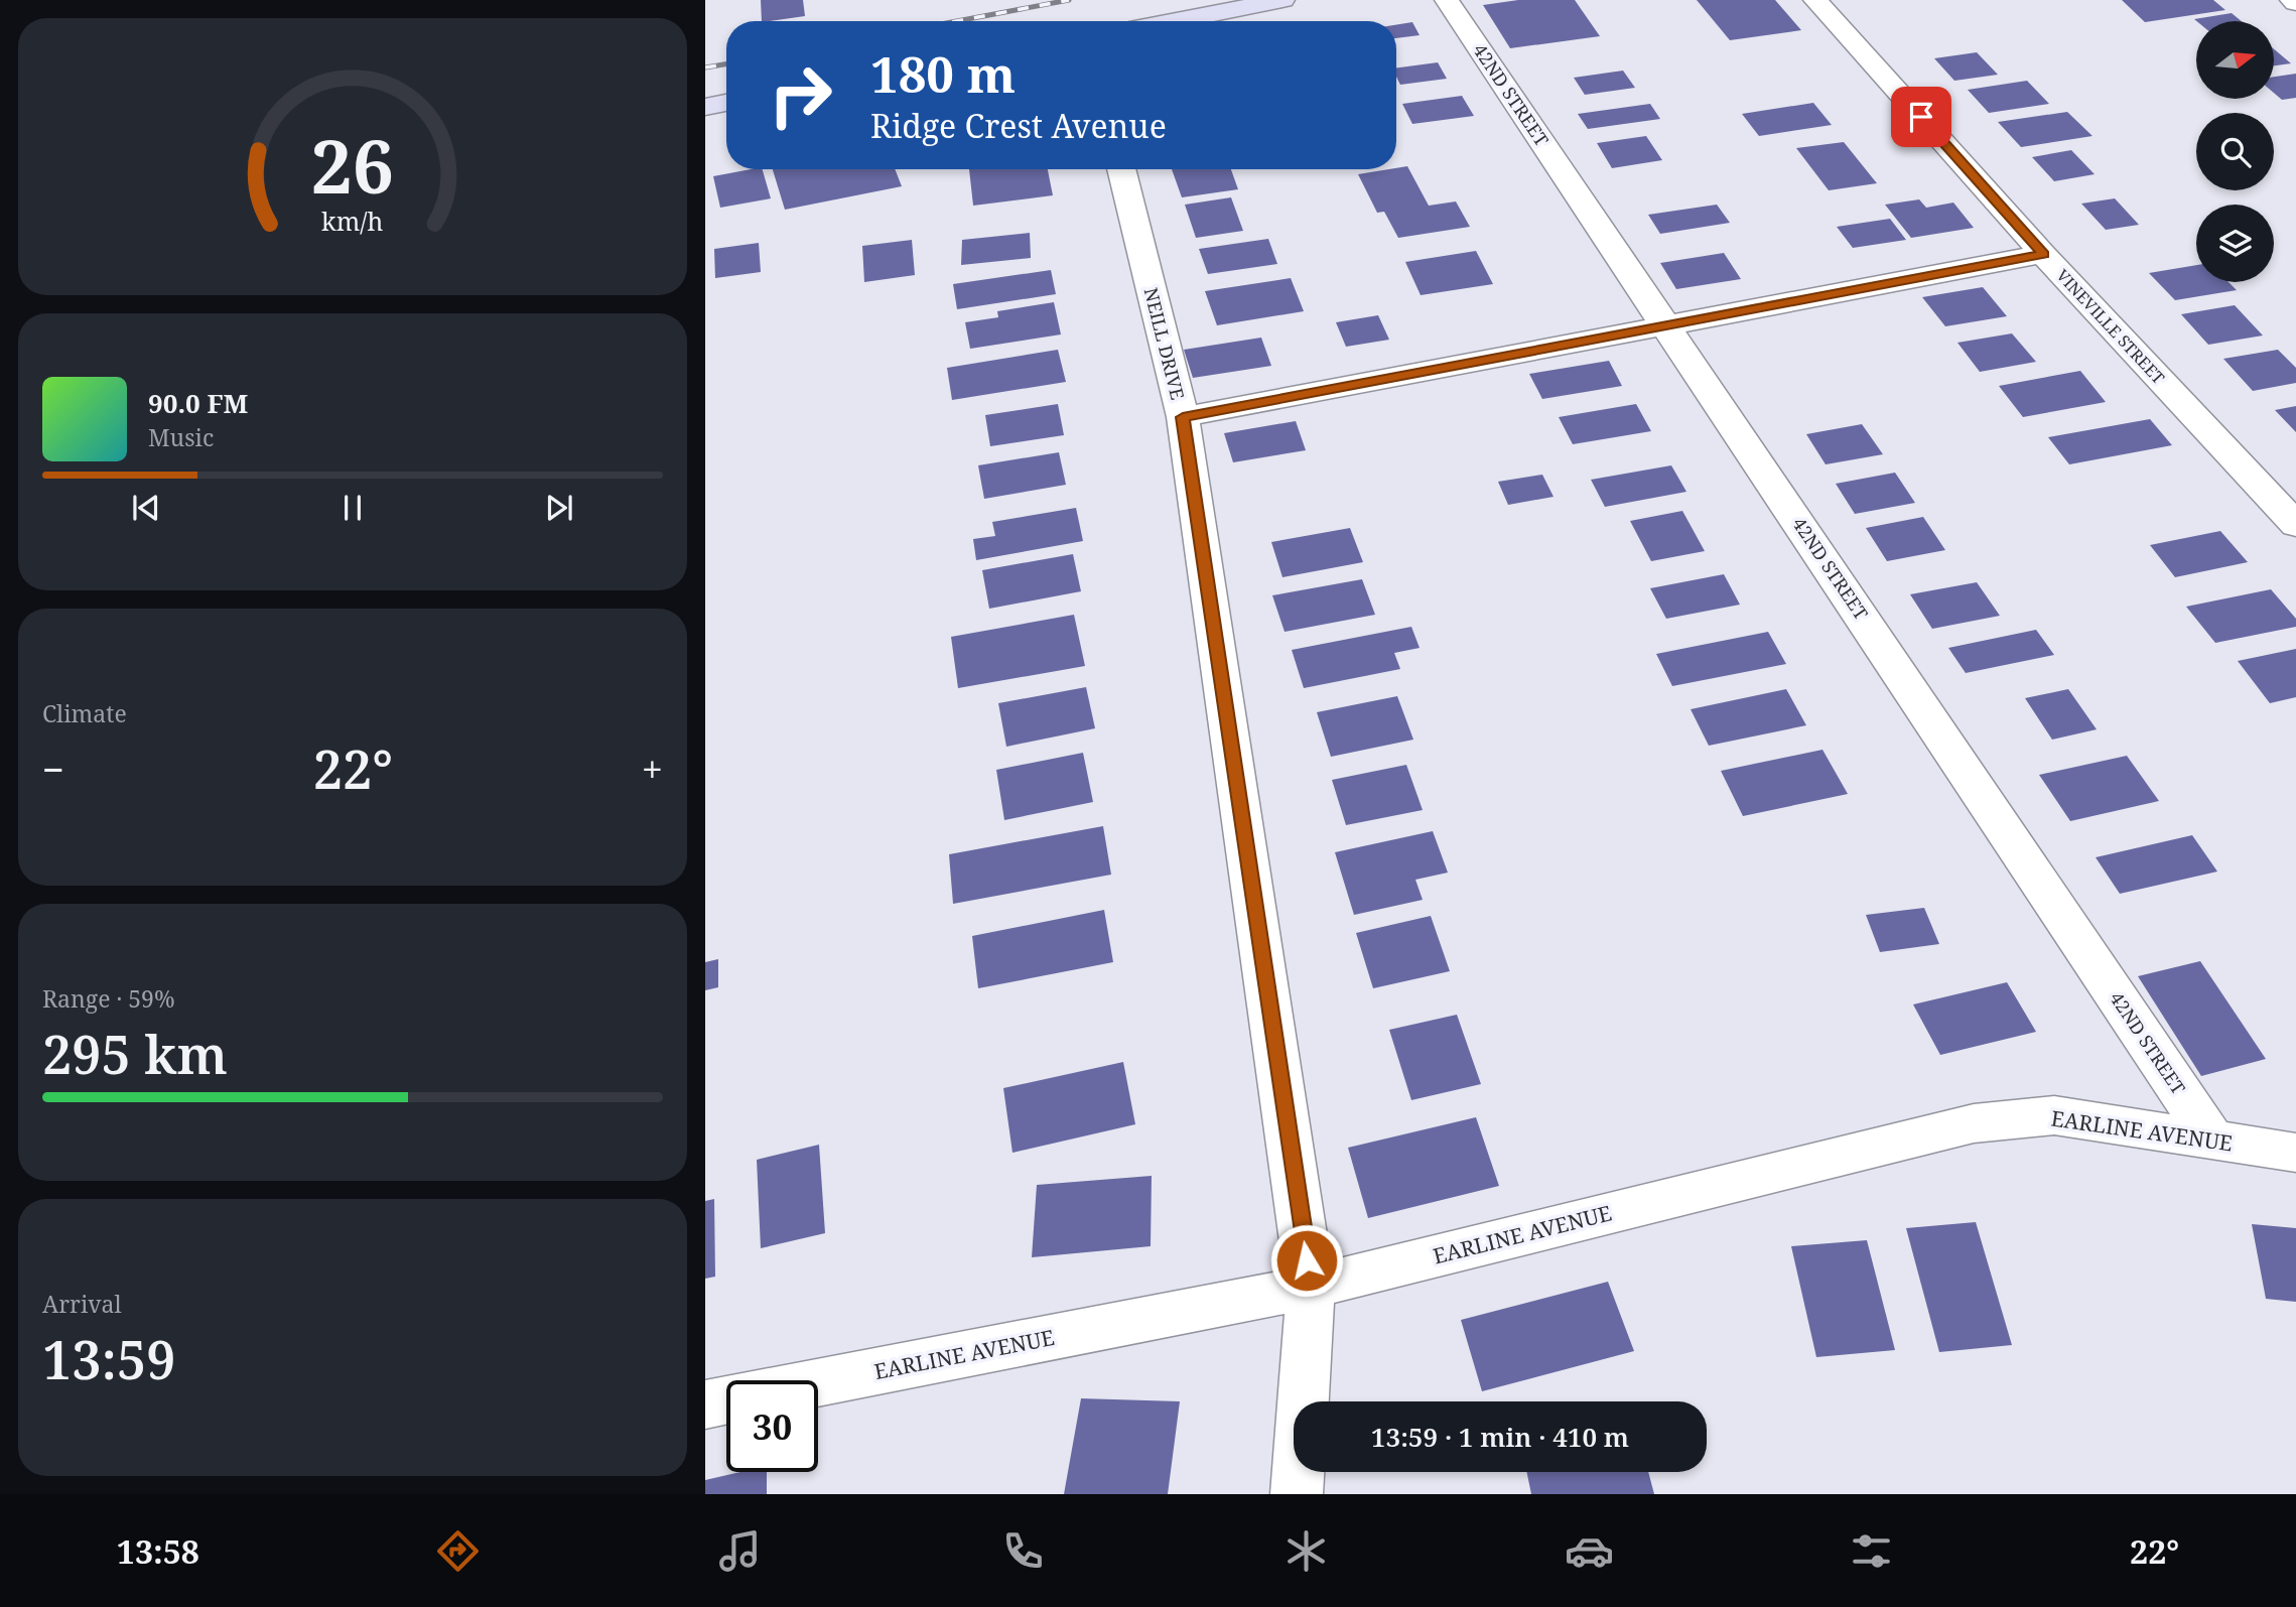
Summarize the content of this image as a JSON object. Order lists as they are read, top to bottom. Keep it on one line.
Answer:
{"streets":{"street":["42ND STREET","VINEVILLE STREET","NEILL DRIVE","EARLINE AVENUE"]},"crossings":[["42ND STREET","EARLINE AVENUE"],["NEILL DRIVE","EARLINE AVENUE"]],"north":"right","page":{"turn":["180 m","Ridge Crest Avenue"],"song":["90.0 FM","Music"],"tile":["Climate",["Range · 59%","295 km"],["Arrival","13:59"]],"heat":["−","22°","+"],"limit":"30","trip":"13:59 · 1 min · 410 m","tabs":["13:58","22°"],"gauge":["26","km/h"]}}
